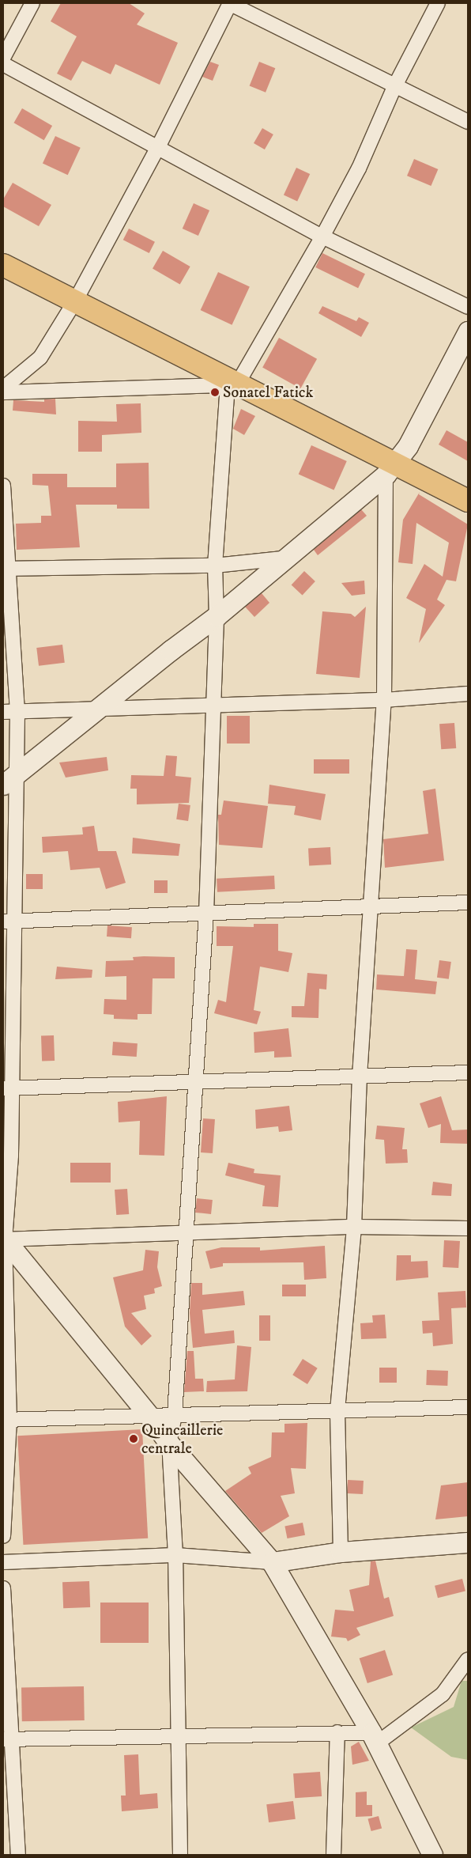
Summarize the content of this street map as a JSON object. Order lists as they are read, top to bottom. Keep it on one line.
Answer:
{"places":["Sonatel Fatick","Quincaillerie centrale"]}
